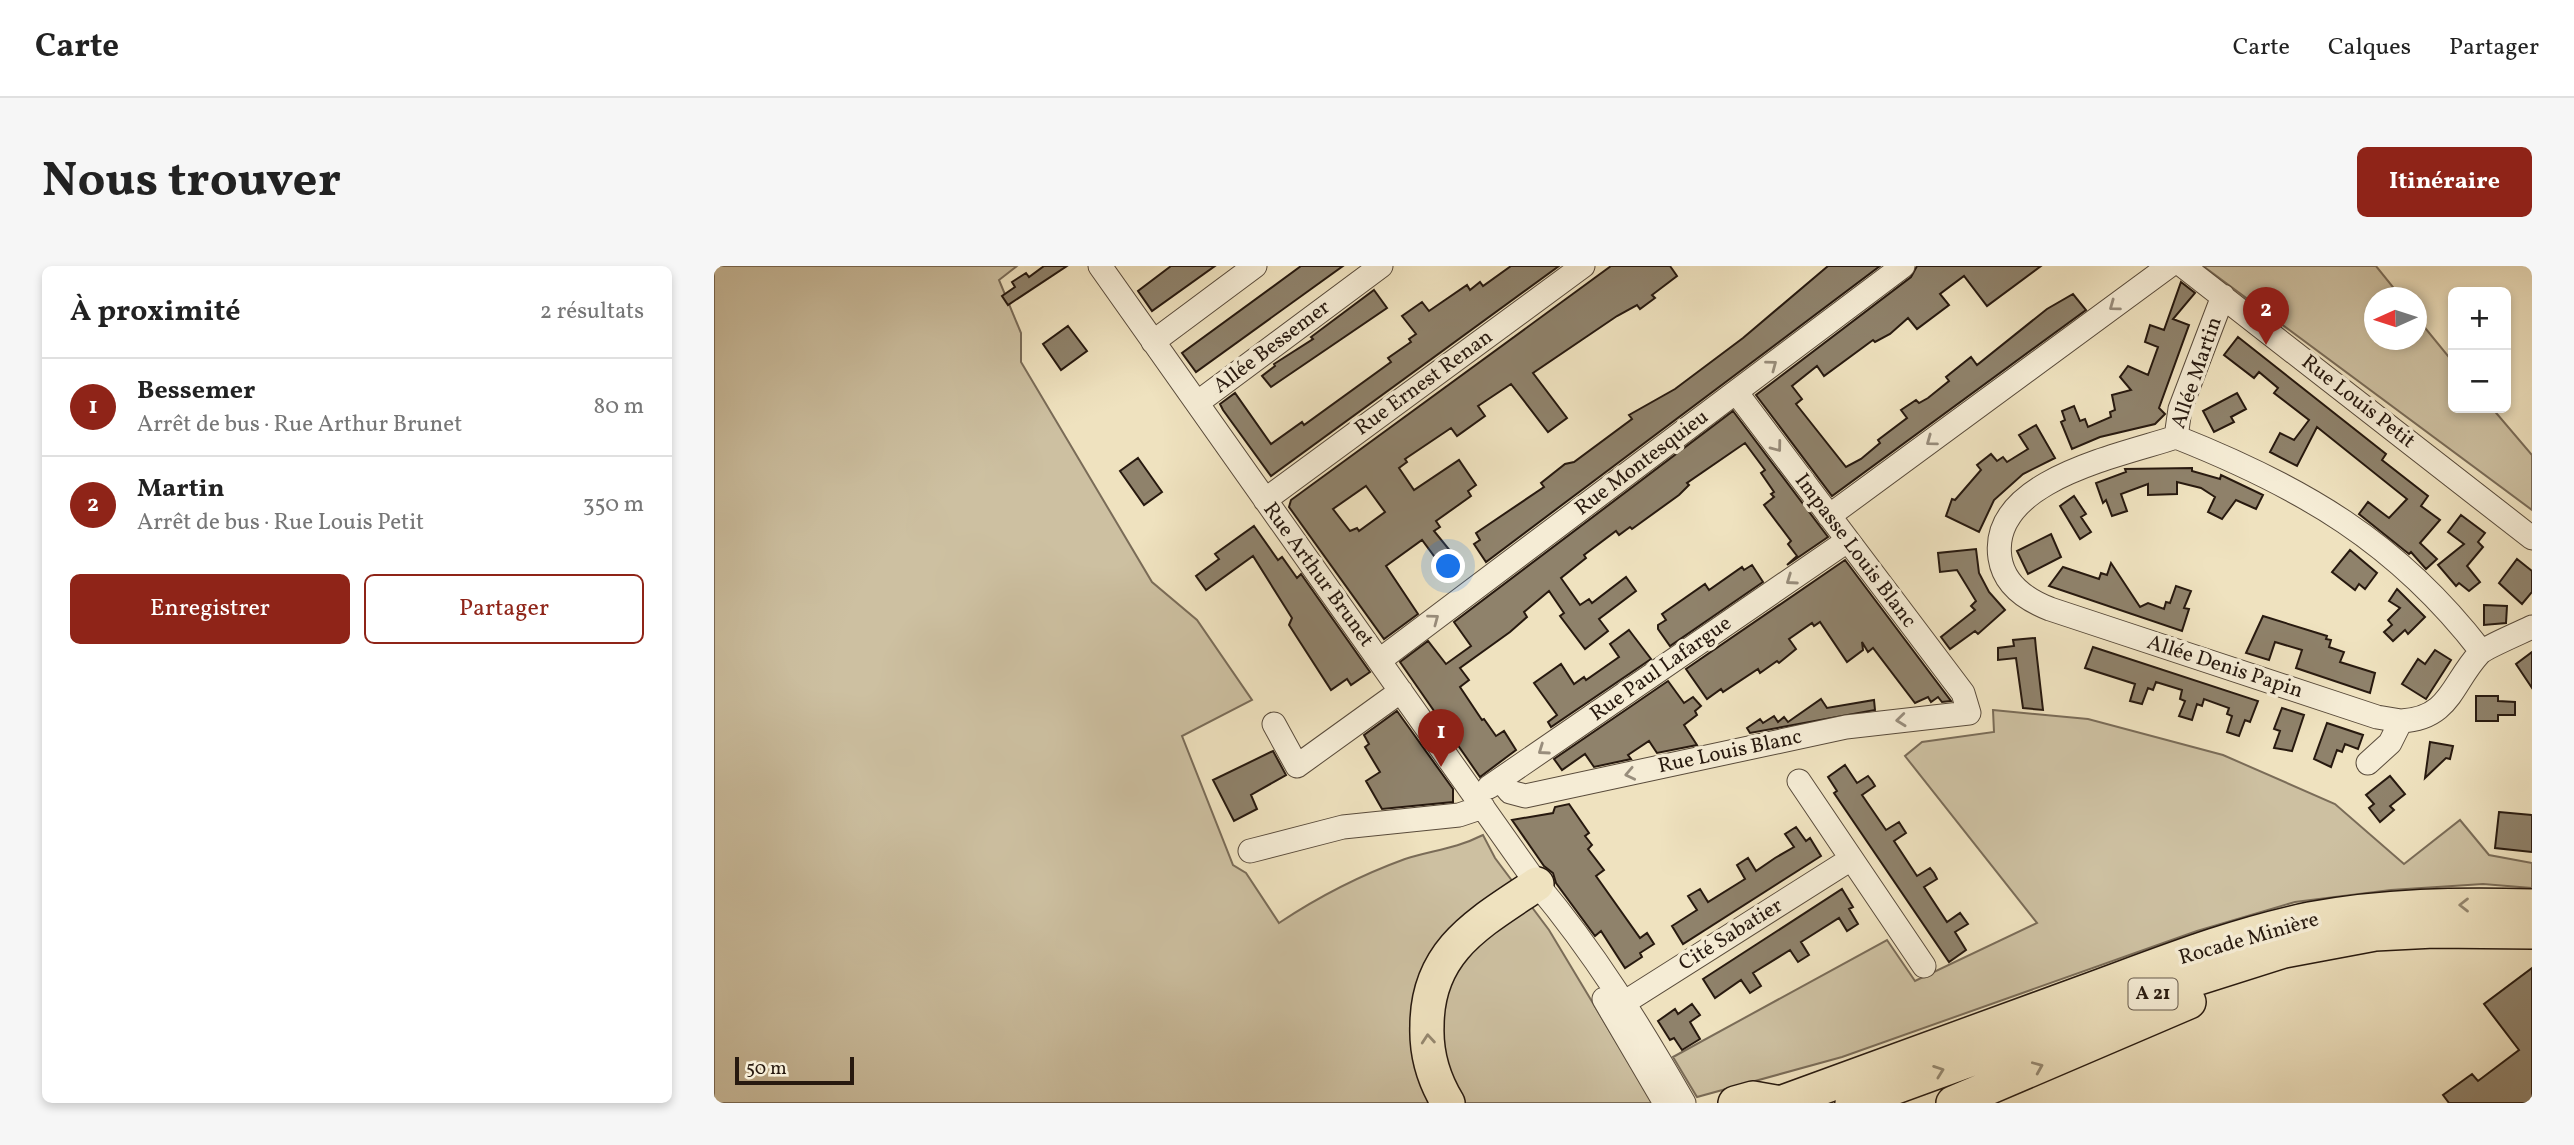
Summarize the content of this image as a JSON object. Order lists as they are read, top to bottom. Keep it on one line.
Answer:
{"streets":{"highway":["Rocade Minière","A 21"],"street":["Allée Bessemer","Allée Martin","Rue Ernest Renan","Rue Louis Petit","Rue Montesquieu","Impasse Louis Blanc","Rue Arthur Brunet","Allée Denis Papin","Rue Paul Lafargue","Rue Louis Blanc","Cité Sabatier"]},"crossings":[["Allée Bessemer","Rue Arthur Brunet"],["Allée Martin","Rue Louis Petit"],["Allée Martin","Allée Denis Papin"],["Rue Ernest Renan","Rue Arthur Brunet"],["Rue Montesquieu","Impasse Louis Blanc"],["Rue Montesquieu","Rue Arthur Brunet"],["Impasse Louis Blanc","Rue Paul Lafargue"],["Impasse Louis Blanc","Rue Louis Blanc"],["Rue Arthur Brunet","Rue Paul Lafargue"],["Rue Arthur Brunet","Cité Sabatier"],["Rue Paul Lafargue","Rue Louis Blanc"]],"one_way":["Impasse Louis Blanc","Rue Paul Lafargue","Rue Louis Blanc"],"scale_bar":"50 m","north":"left","page":{"header":"Carte","nav":["Carte","Calques","Partager"],"buttons":["Itinéraire",["Enregistrer","Partager"]],"title":"Nous trouver","heading":["À proximité","2 résultats"],"map_buttons":["+","−"],"pins":["2","1"],"list":[{"mark":"1","name":"Bessemer","note":"Arrêt de bus · Rue Arthur Brunet","value":"80 m"},{"mark":"2","name":"Martin","note":"Arrêt de bus · Rue Louis Petit","value":"350 m"}],"scale":"50 m"}}
